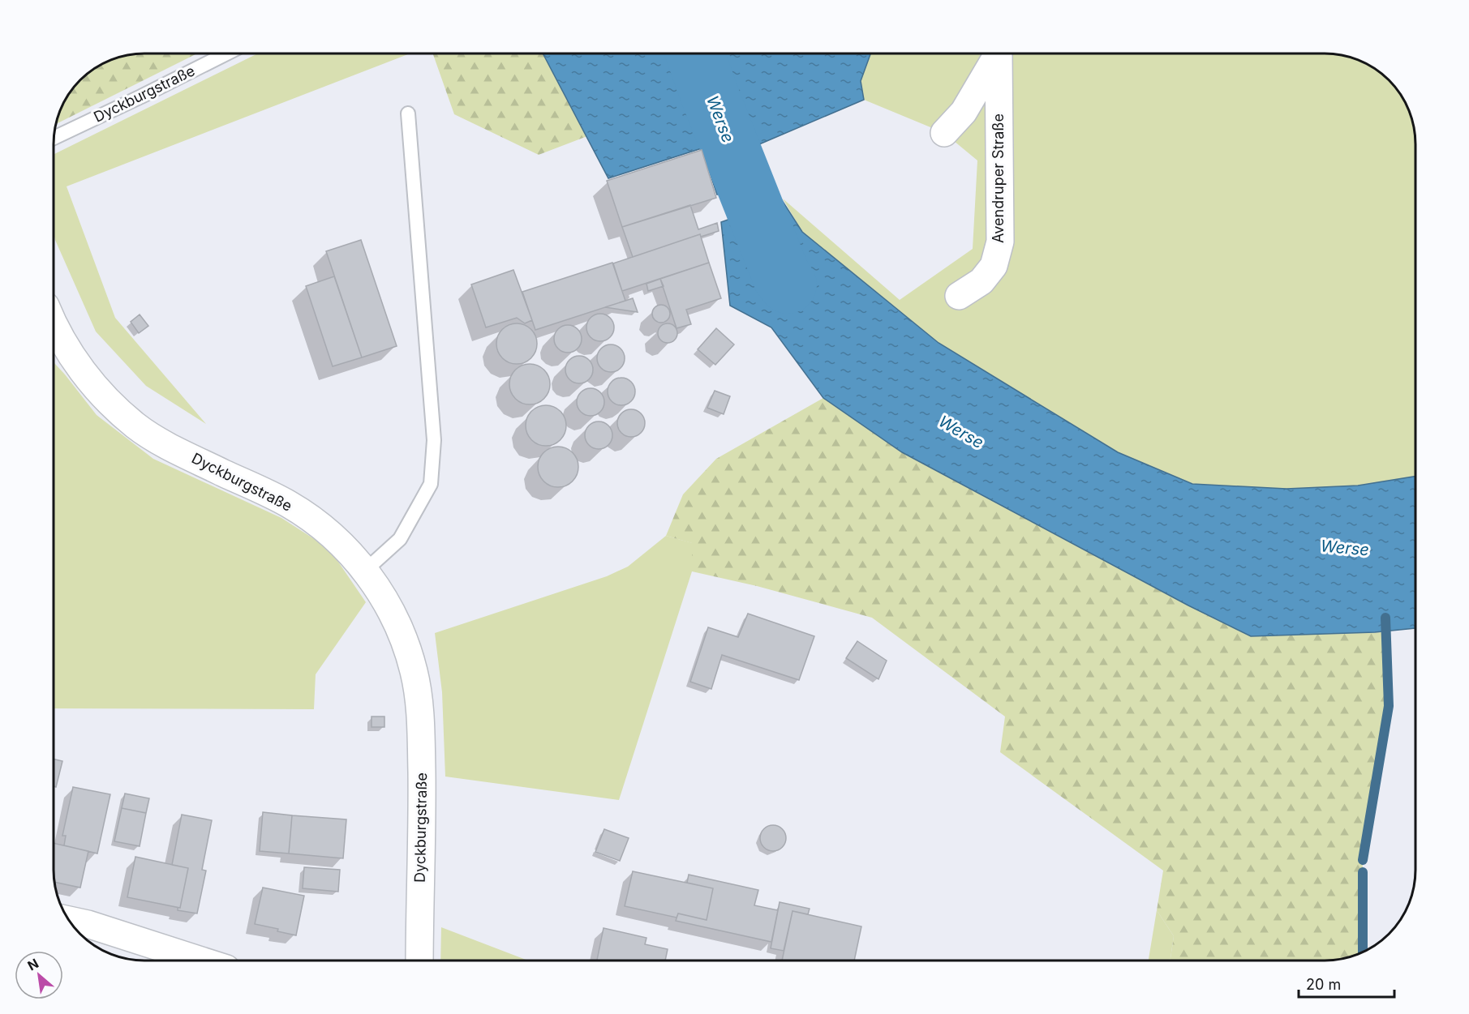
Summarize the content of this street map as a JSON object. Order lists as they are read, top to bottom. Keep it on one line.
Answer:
{"streets":{"street":["Dyckburgstraße","Avendruper Straße"]},"water":["Werse"],"scale_bar":"20 m","north":"top left"}
